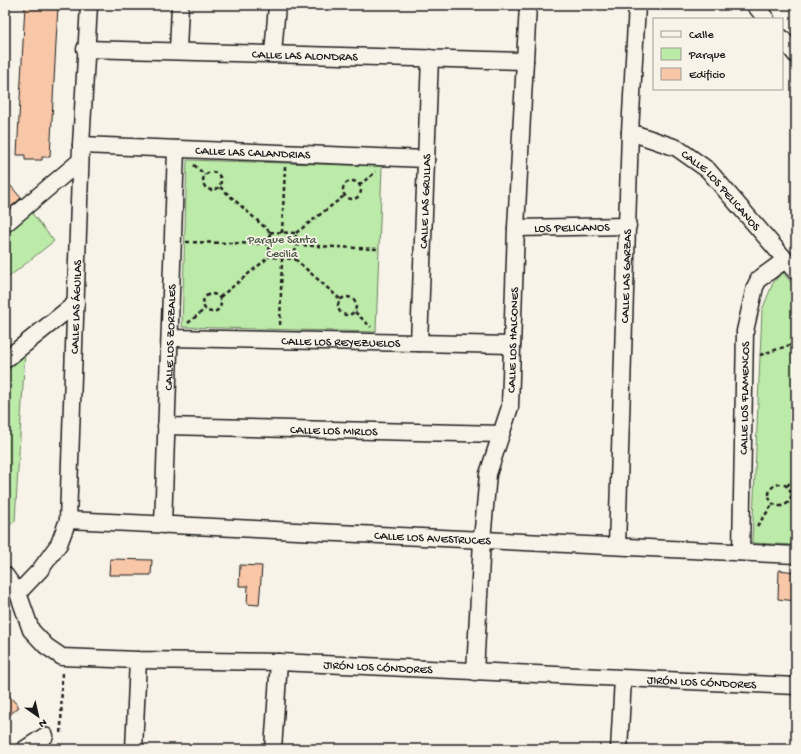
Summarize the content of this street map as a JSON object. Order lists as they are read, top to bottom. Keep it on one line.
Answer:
{"streets":{"street":["CALLE LAS ALONDRAS","CALLE LAS CALANDRIAS","CALLE LOS PELICANOS","CALLE LAS GRULLAS","LOS PELICANOS","CALLE LAS GARZAS","CALLE LAS ÁGUILAS","CALLE LOS ZORZALES","CALLE LOS HALCONES","CALLE LOS REYEZUELOS","CALLE LOS FLAMENCOS","CALLE LOS MIRLOS","CALLE LOS AVESTRUCES","JIRÓN LOS CÓNDORES"]},"crossings":[["CALLE LAS ALONDRAS","CALLE LAS GRULLAS"],["CALLE LAS ALONDRAS","CALLE LAS ÁGUILAS"],["CALLE LAS ALONDRAS","CALLE LOS HALCONES"],["CALLE LAS CALANDRIAS","CALLE LAS GRULLAS"],["CALLE LAS CALANDRIAS","CALLE LAS ÁGUILAS"],["CALLE LAS CALANDRIAS","CALLE LOS ZORZALES"],["CALLE LOS PELICANOS","CALLE LAS GARZAS"],["CALLE LOS PELICANOS","CALLE LOS FLAMENCOS"],["CALLE LAS GRULLAS","CALLE LOS REYEZUELOS"],["LOS PELICANOS","CALLE LAS GARZAS"],["LOS PELICANOS","CALLE LOS HALCONES"],["CALLE LAS GARZAS","CALLE LOS AVESTRUCES"],["CALLE LAS ÁGUILAS","CALLE LOS AVESTRUCES"],["CALLE LOS ZORZALES","CALLE LOS REYEZUELOS"],["CALLE LOS ZORZALES","CALLE LOS MIRLOS"],["CALLE LOS ZORZALES","CALLE LOS AVESTRUCES"],["CALLE LOS HALCONES","CALLE LOS REYEZUELOS"],["CALLE LOS HALCONES","CALLE LOS MIRLOS"],["CALLE LOS HALCONES","CALLE LOS AVESTRUCES"],["CALLE LOS HALCONES","JIRÓN LOS CÓNDORES"],["CALLE LOS FLAMENCOS","CALLE LOS AVESTRUCES"]],"parks":["Parque Santa Cecilia"],"legend":["Calle","Parque","Edificio"],"north":"bottom right"}
